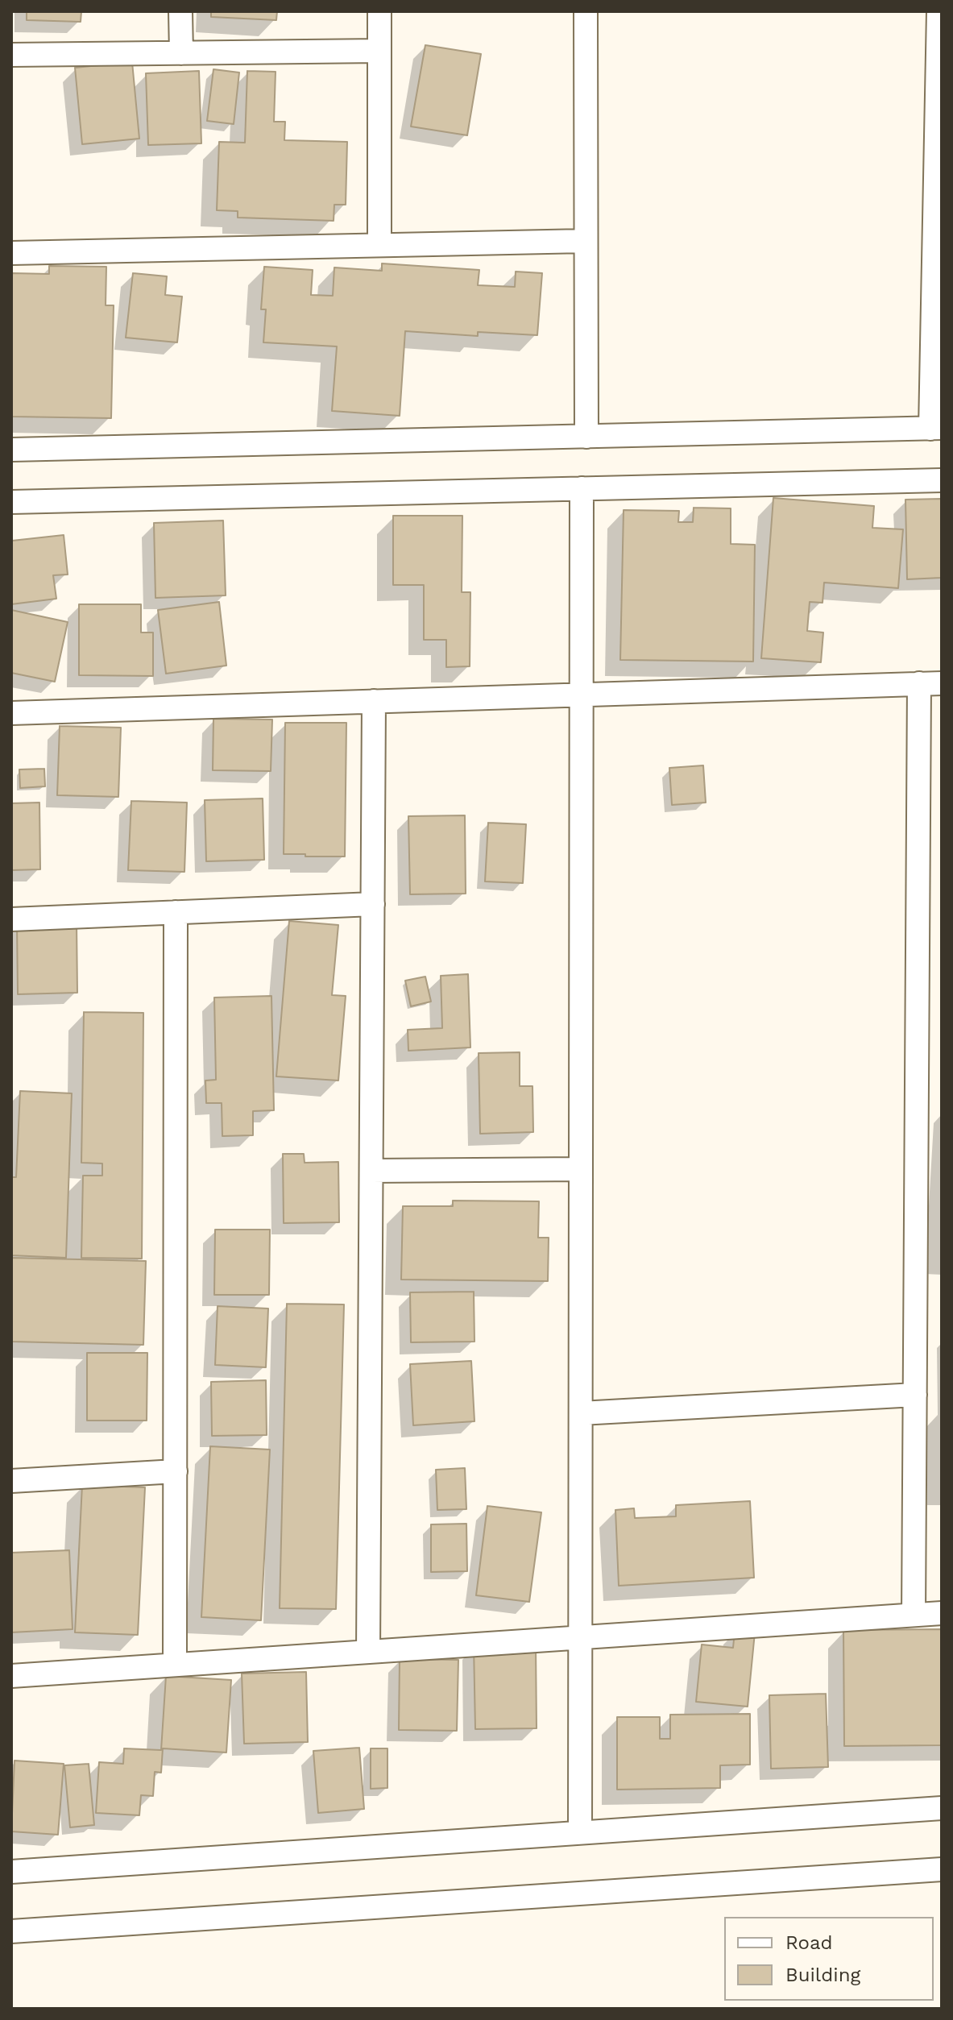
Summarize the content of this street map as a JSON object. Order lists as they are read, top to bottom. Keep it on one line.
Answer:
{"legend":["Road","Building"]}
